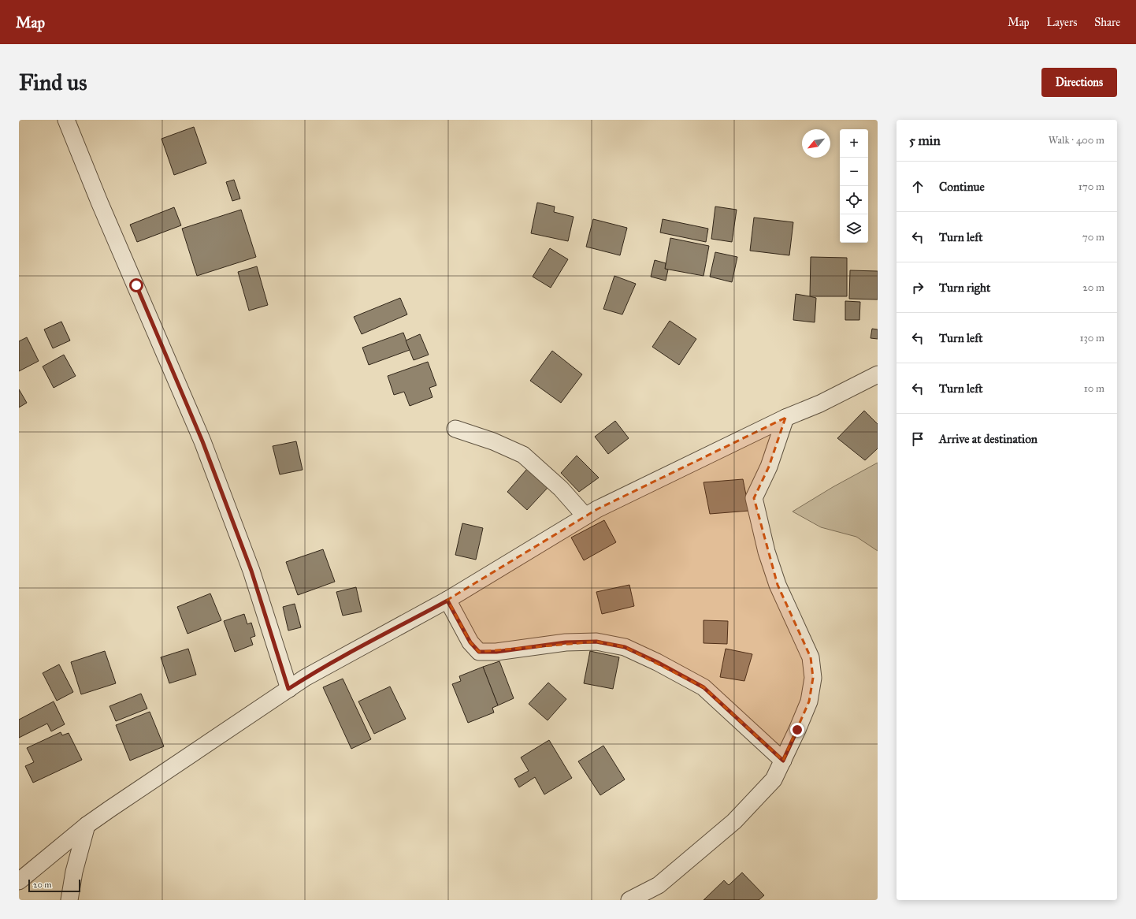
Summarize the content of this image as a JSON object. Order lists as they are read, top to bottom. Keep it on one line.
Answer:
{"scale_bar":"20 m","north":"bottom left","page":{"header":"Map","nav":["Map","Layers","Share"],"buttons":"Directions","title":"Find us","heading":["5 min","Walk · 400 m"],"map_buttons":["+","−"],"list":[["Continue","170 m"],["Turn left","70 m"],["Turn right","20 m"],["Turn left","130 m"],["Turn left","10 m"],"Arrive at destination"],"scale":"20 m"}}
